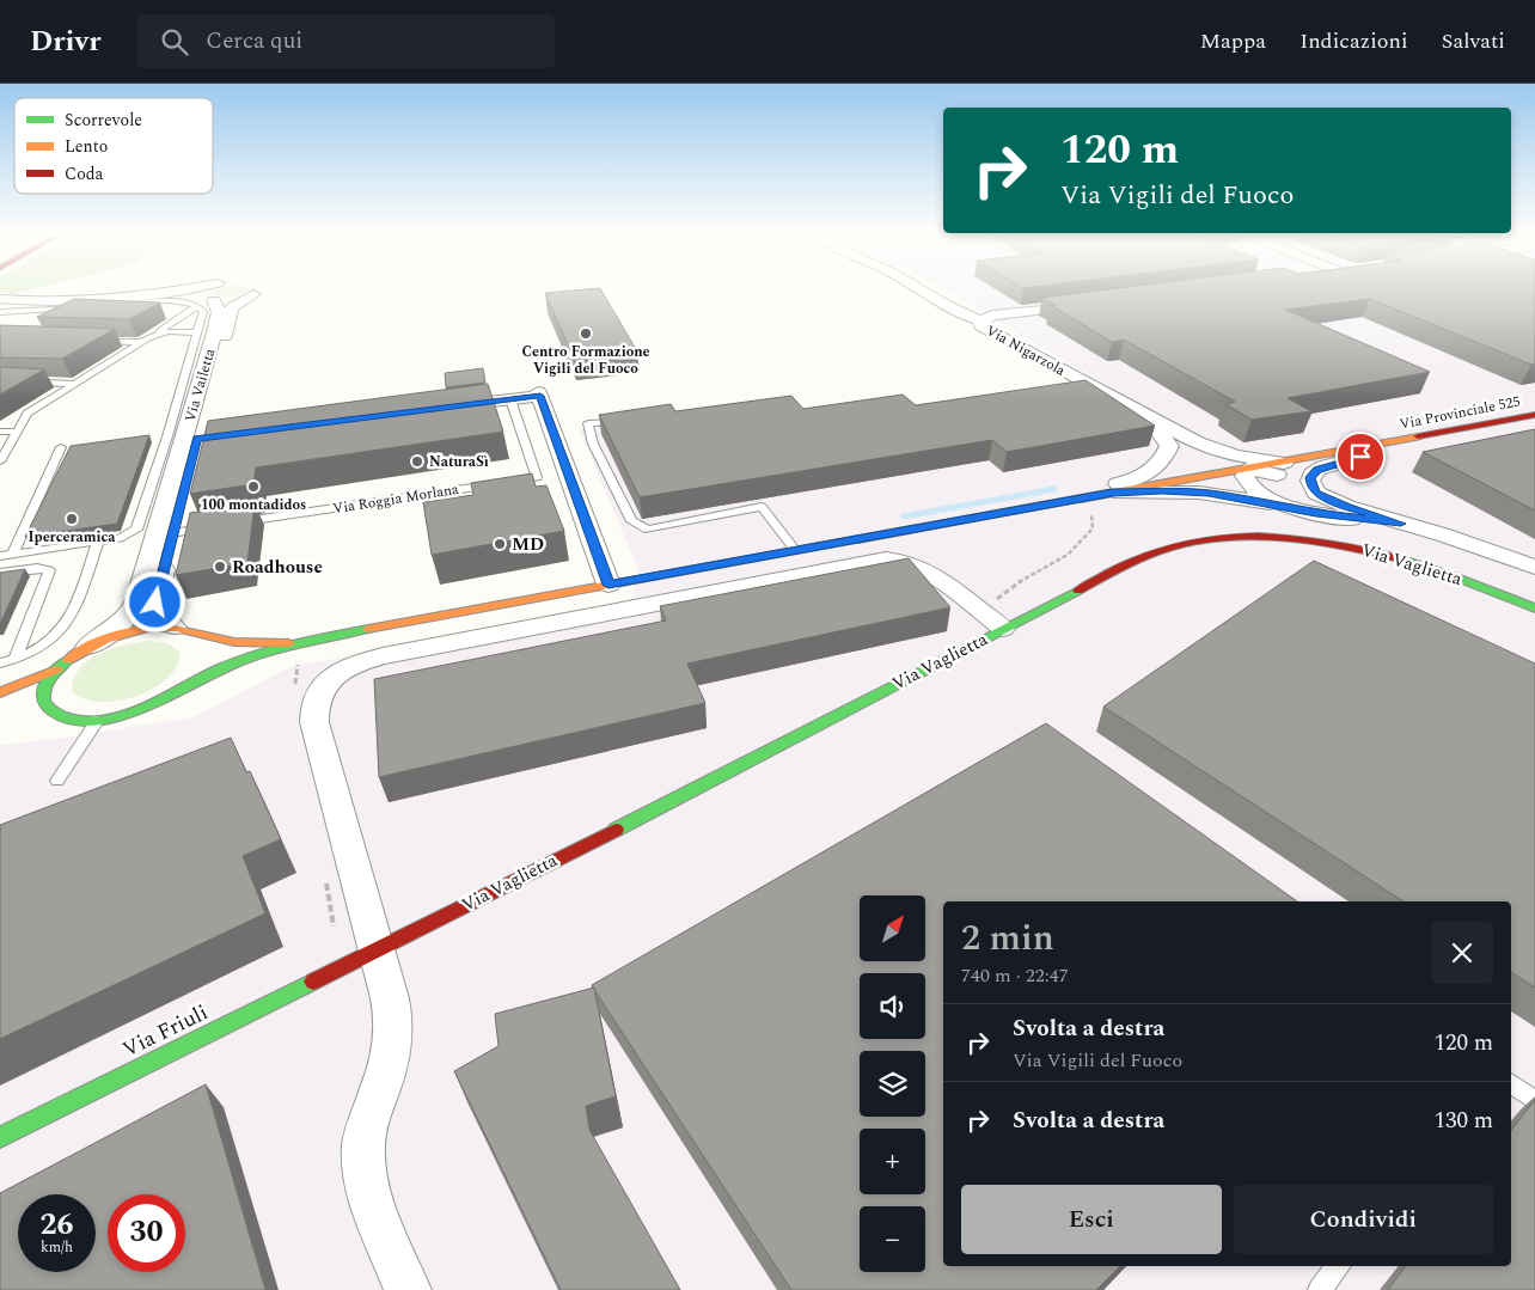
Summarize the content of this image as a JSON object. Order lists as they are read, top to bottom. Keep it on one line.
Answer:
{"streets":{"main road":["Via Provinciale 525","Via Vaglietta","Via Friuli"],"street":["Via Nigarzola","Via Vailetta"],"lane":["Via Roggia Morlana"]},"crossings":[["Via Nigarzola","Via Provinciale 525"],["Via Vaglietta","Via Friuli"]],"places":["Centro Formazione Vigili del Fuoco","NaturaSì","100 montadidos","Iperceramica","MD","Roadhouse"],"legend":["Scorrevole","Lento","Coda"],"north":"top right","page":{"header":"Drivr","search":"Cerca qui","nav":["Mappa","Indicazioni","Salvati"],"turn":["120 m","Via Vigili del Fuoco"],"map_buttons":["+","−"],"heading":["2 min","740 m · 22:47"],"list":[{"name":"Svolta a destra","note":"Via Vigili del Fuoco","value":"120 m"},{"name":"Svolta a destra","value":"130 m"}],"buttons":["Esci","Condividi"],"speed":"26 km/h","limit":"30"}}
